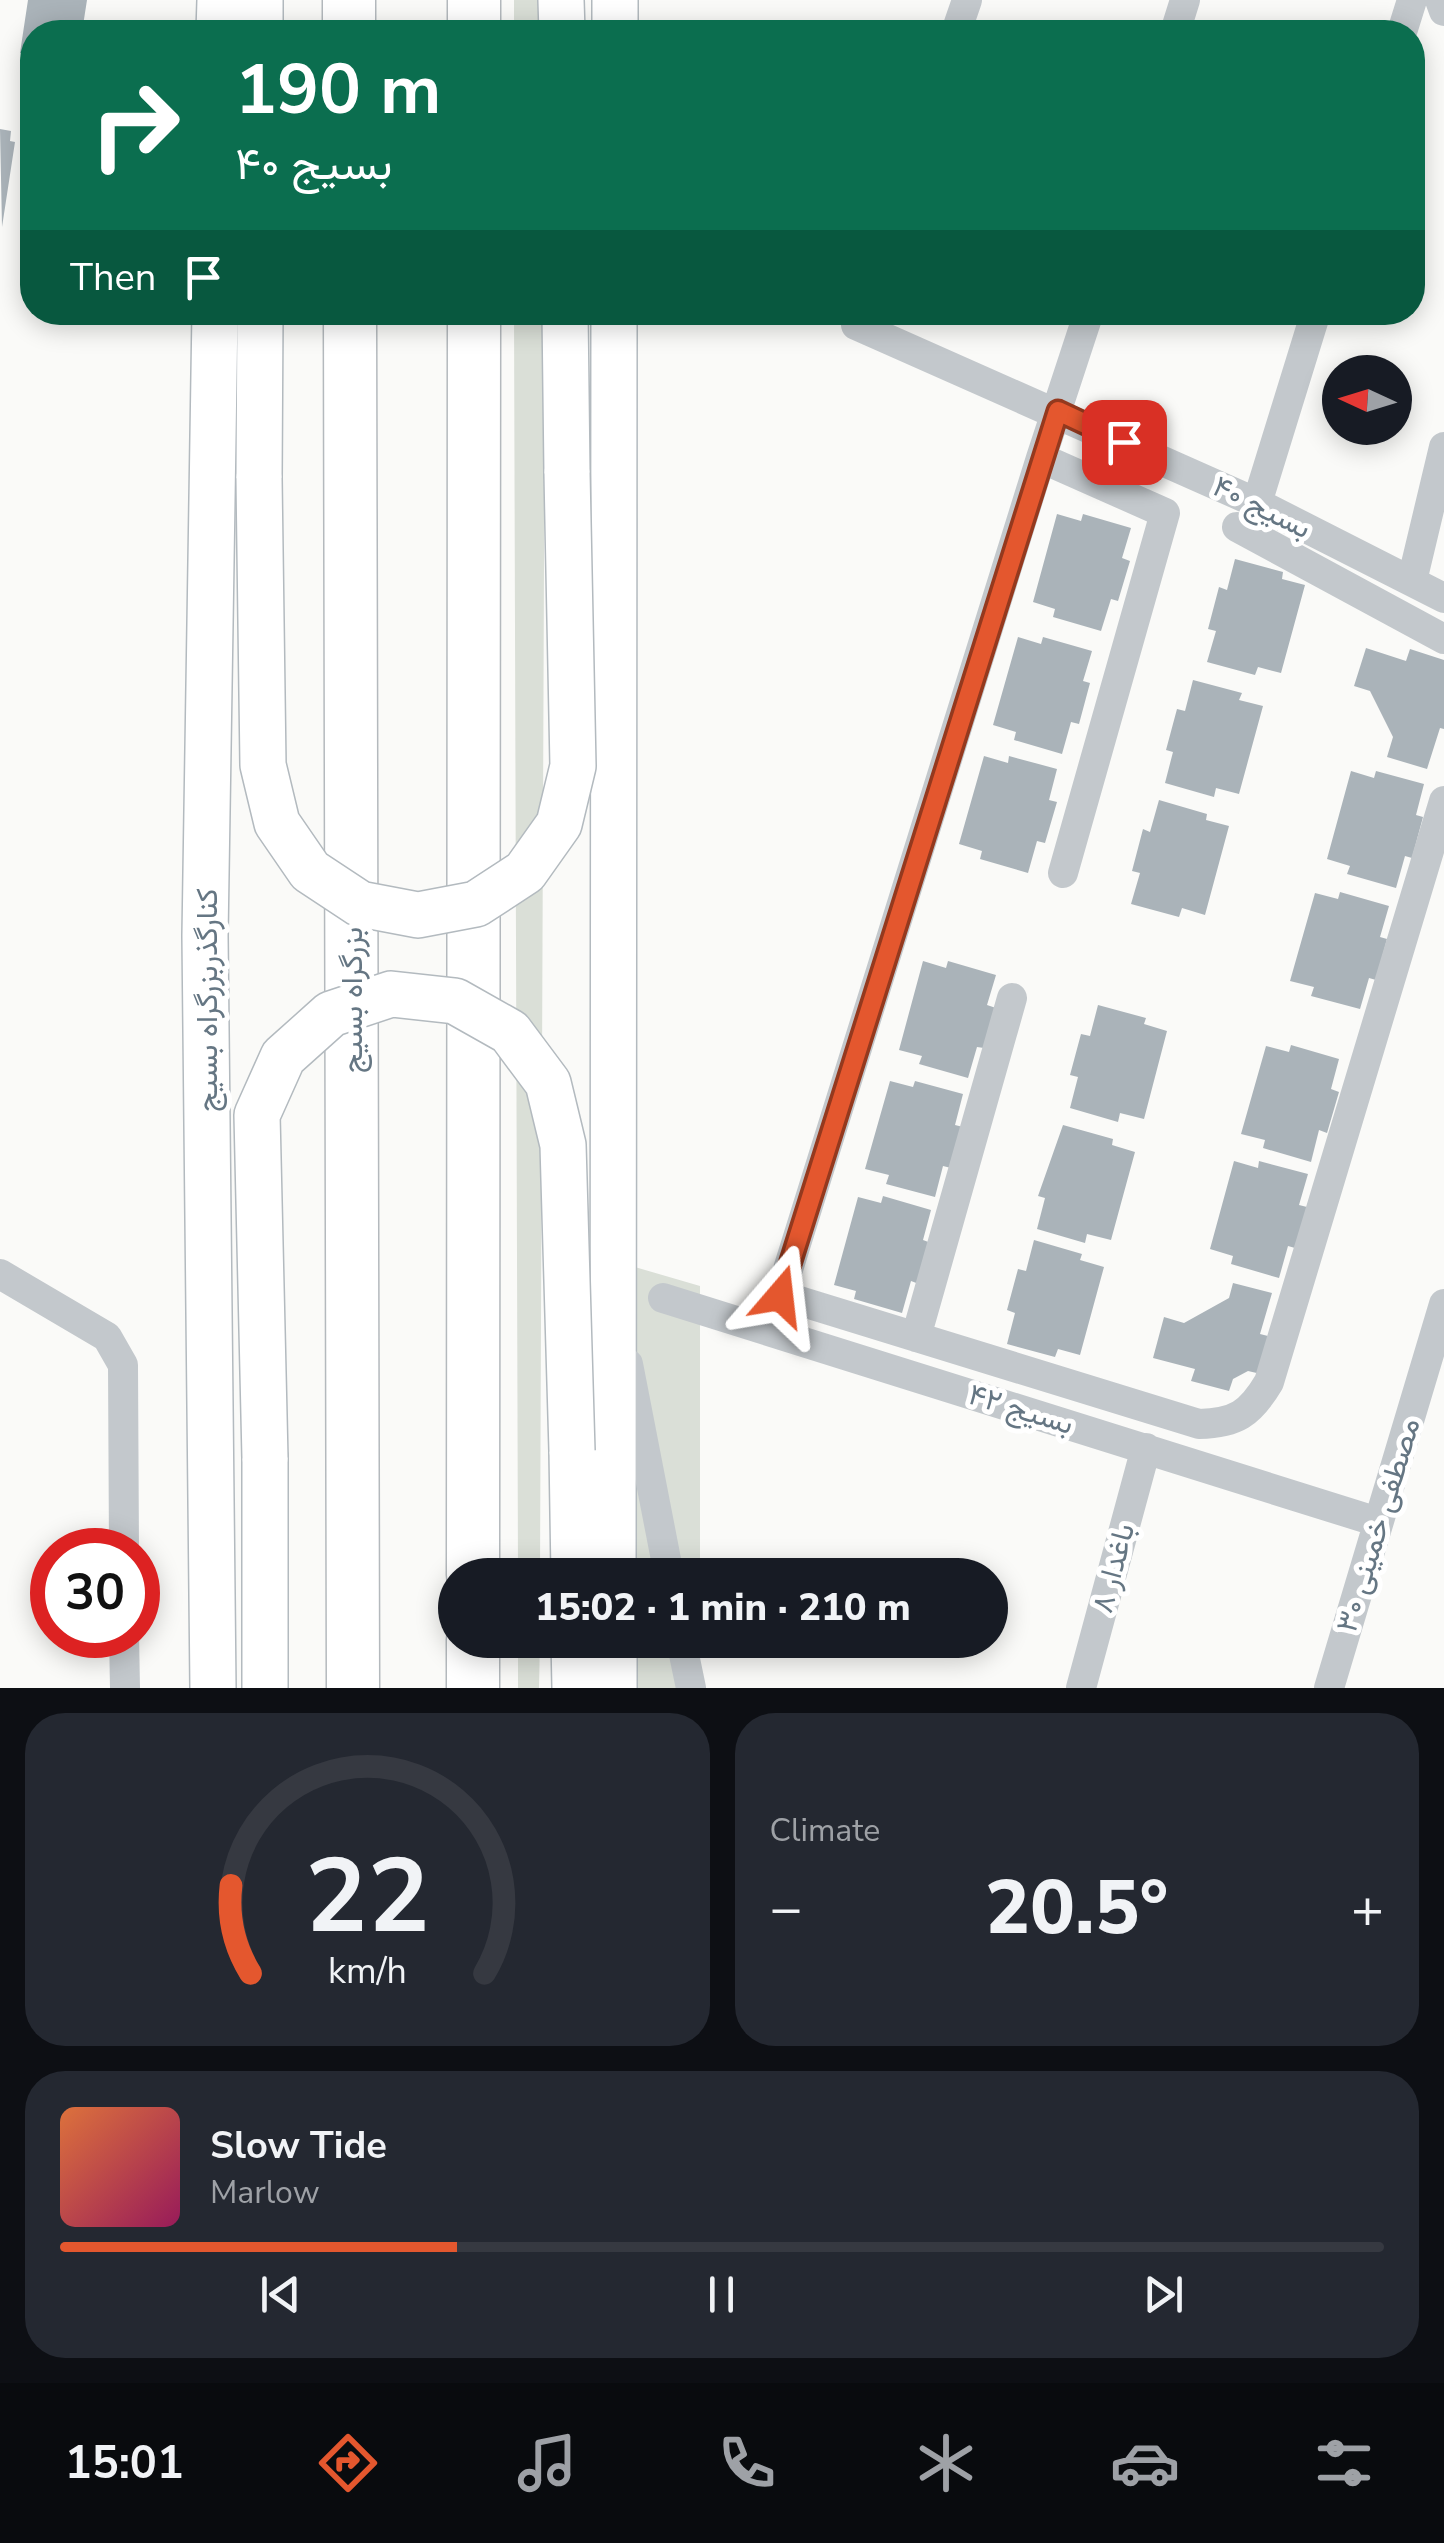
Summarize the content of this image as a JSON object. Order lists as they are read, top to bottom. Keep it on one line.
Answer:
{"streets":{"highway":["بزرگراه بسیج"],"main road":["کنارگذربزرگراه بسیج"],"street":["بسیج ۴۰","بسیج ۴۲","مصطفی خمینی ۳۰","باغدار ۸"]},"crossings":[["بسیج ۴۲","مصطفی خمینی ۳۰"],["بسیج ۴۲","باغدار ۸"]],"north":"left","page":{"turn":["190 m","بسیج ۴۰"],"then":"Then","limit":"30","trip":"15:02 · 1 min · 210 m","tile":"Climate","heat":["−","20.5°","+"],"song":["Slow Tide","Marlow"],"tabs":"15:01","gauge":["22","km/h"]}}
